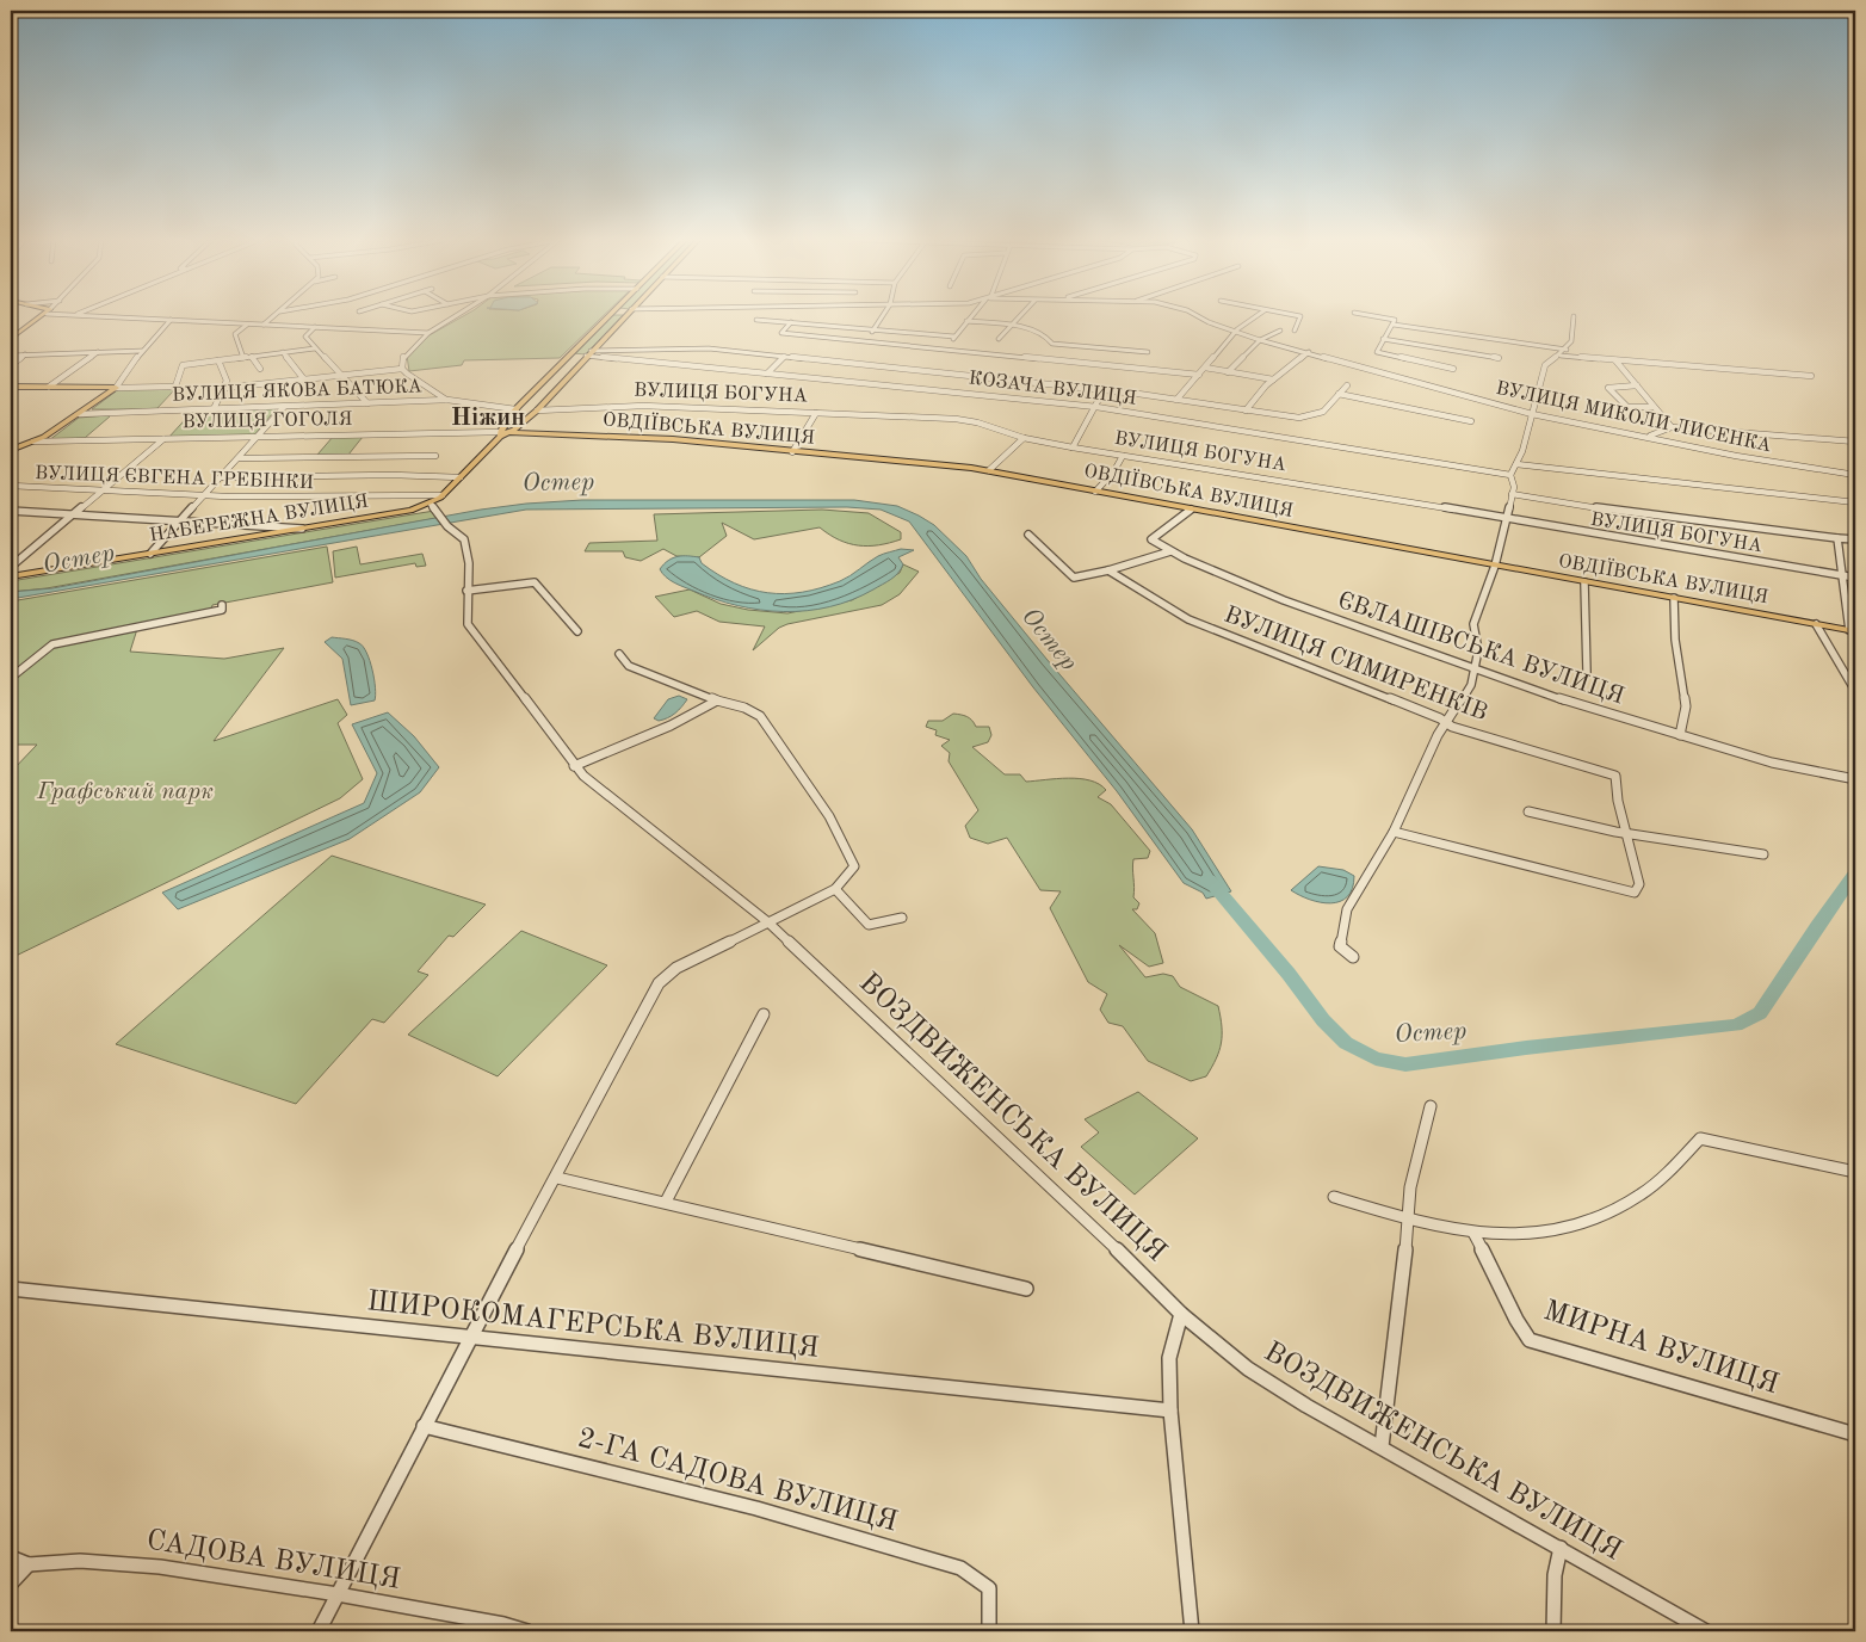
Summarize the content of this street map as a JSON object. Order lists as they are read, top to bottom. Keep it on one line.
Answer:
{"streets":{"main road":["ОВДІЇВСЬКА ВУЛИЦЯ","НАБЕРЕЖНА ВУЛИЦЯ"],"street":["КОЗАЧА ВУЛИЦЯ","ВУЛИЦЯ ЯКОВА БАТЮКА","ВУЛИЦЯ БОГУНА","ВУЛИЦЯ МИКОЛИ ЛИСЕНКА","ВУЛИЦЯ ГОГОЛЯ","ВУЛИЦЯ ЄВГЕНА ГРЕБІНКИ","ЄВЛАШІВСЬКА ВУЛИЦЯ","ВУЛИЦЯ СИМИРЕНКІВ","ВОЗДВИЖЕНСЬКА ВУЛИЦЯ","ШИРОКОМАГЕРСЬКА ВУЛИЦЯ","МИРНА ВУЛИЦЯ","2-ГА САДОВА ВУЛИЦЯ","САДОВА ВУЛИЦЯ"]},"crossings":[["ВУЛИЦЯ ГОГОЛЯ","ОВДІЇВСЬКА ВУЛИЦЯ"],["ВУЛИЦЯ ГОГОЛЯ","НАБЕРЕЖНА ВУЛИЦЯ"],["ОВДІЇВСЬКА ВУЛИЦЯ","НАБЕРЕЖНА ВУЛИЦЯ"],["ОВДІЇВСЬКА ВУЛИЦЯ","ЄВЛАШІВСЬКА ВУЛИЦЯ"],["ВУЛИЦЯ ЄВГЕНА ГРЕБІНКИ","НАБЕРЕЖНА ВУЛИЦЯ"],["НАБЕРЕЖНА ВУЛИЦЯ","ВОЗДВИЖЕНСЬКА ВУЛИЦЯ"]],"districts":["Ніжин"],"water":["Остер"],"parks":["Графський парк"]}
